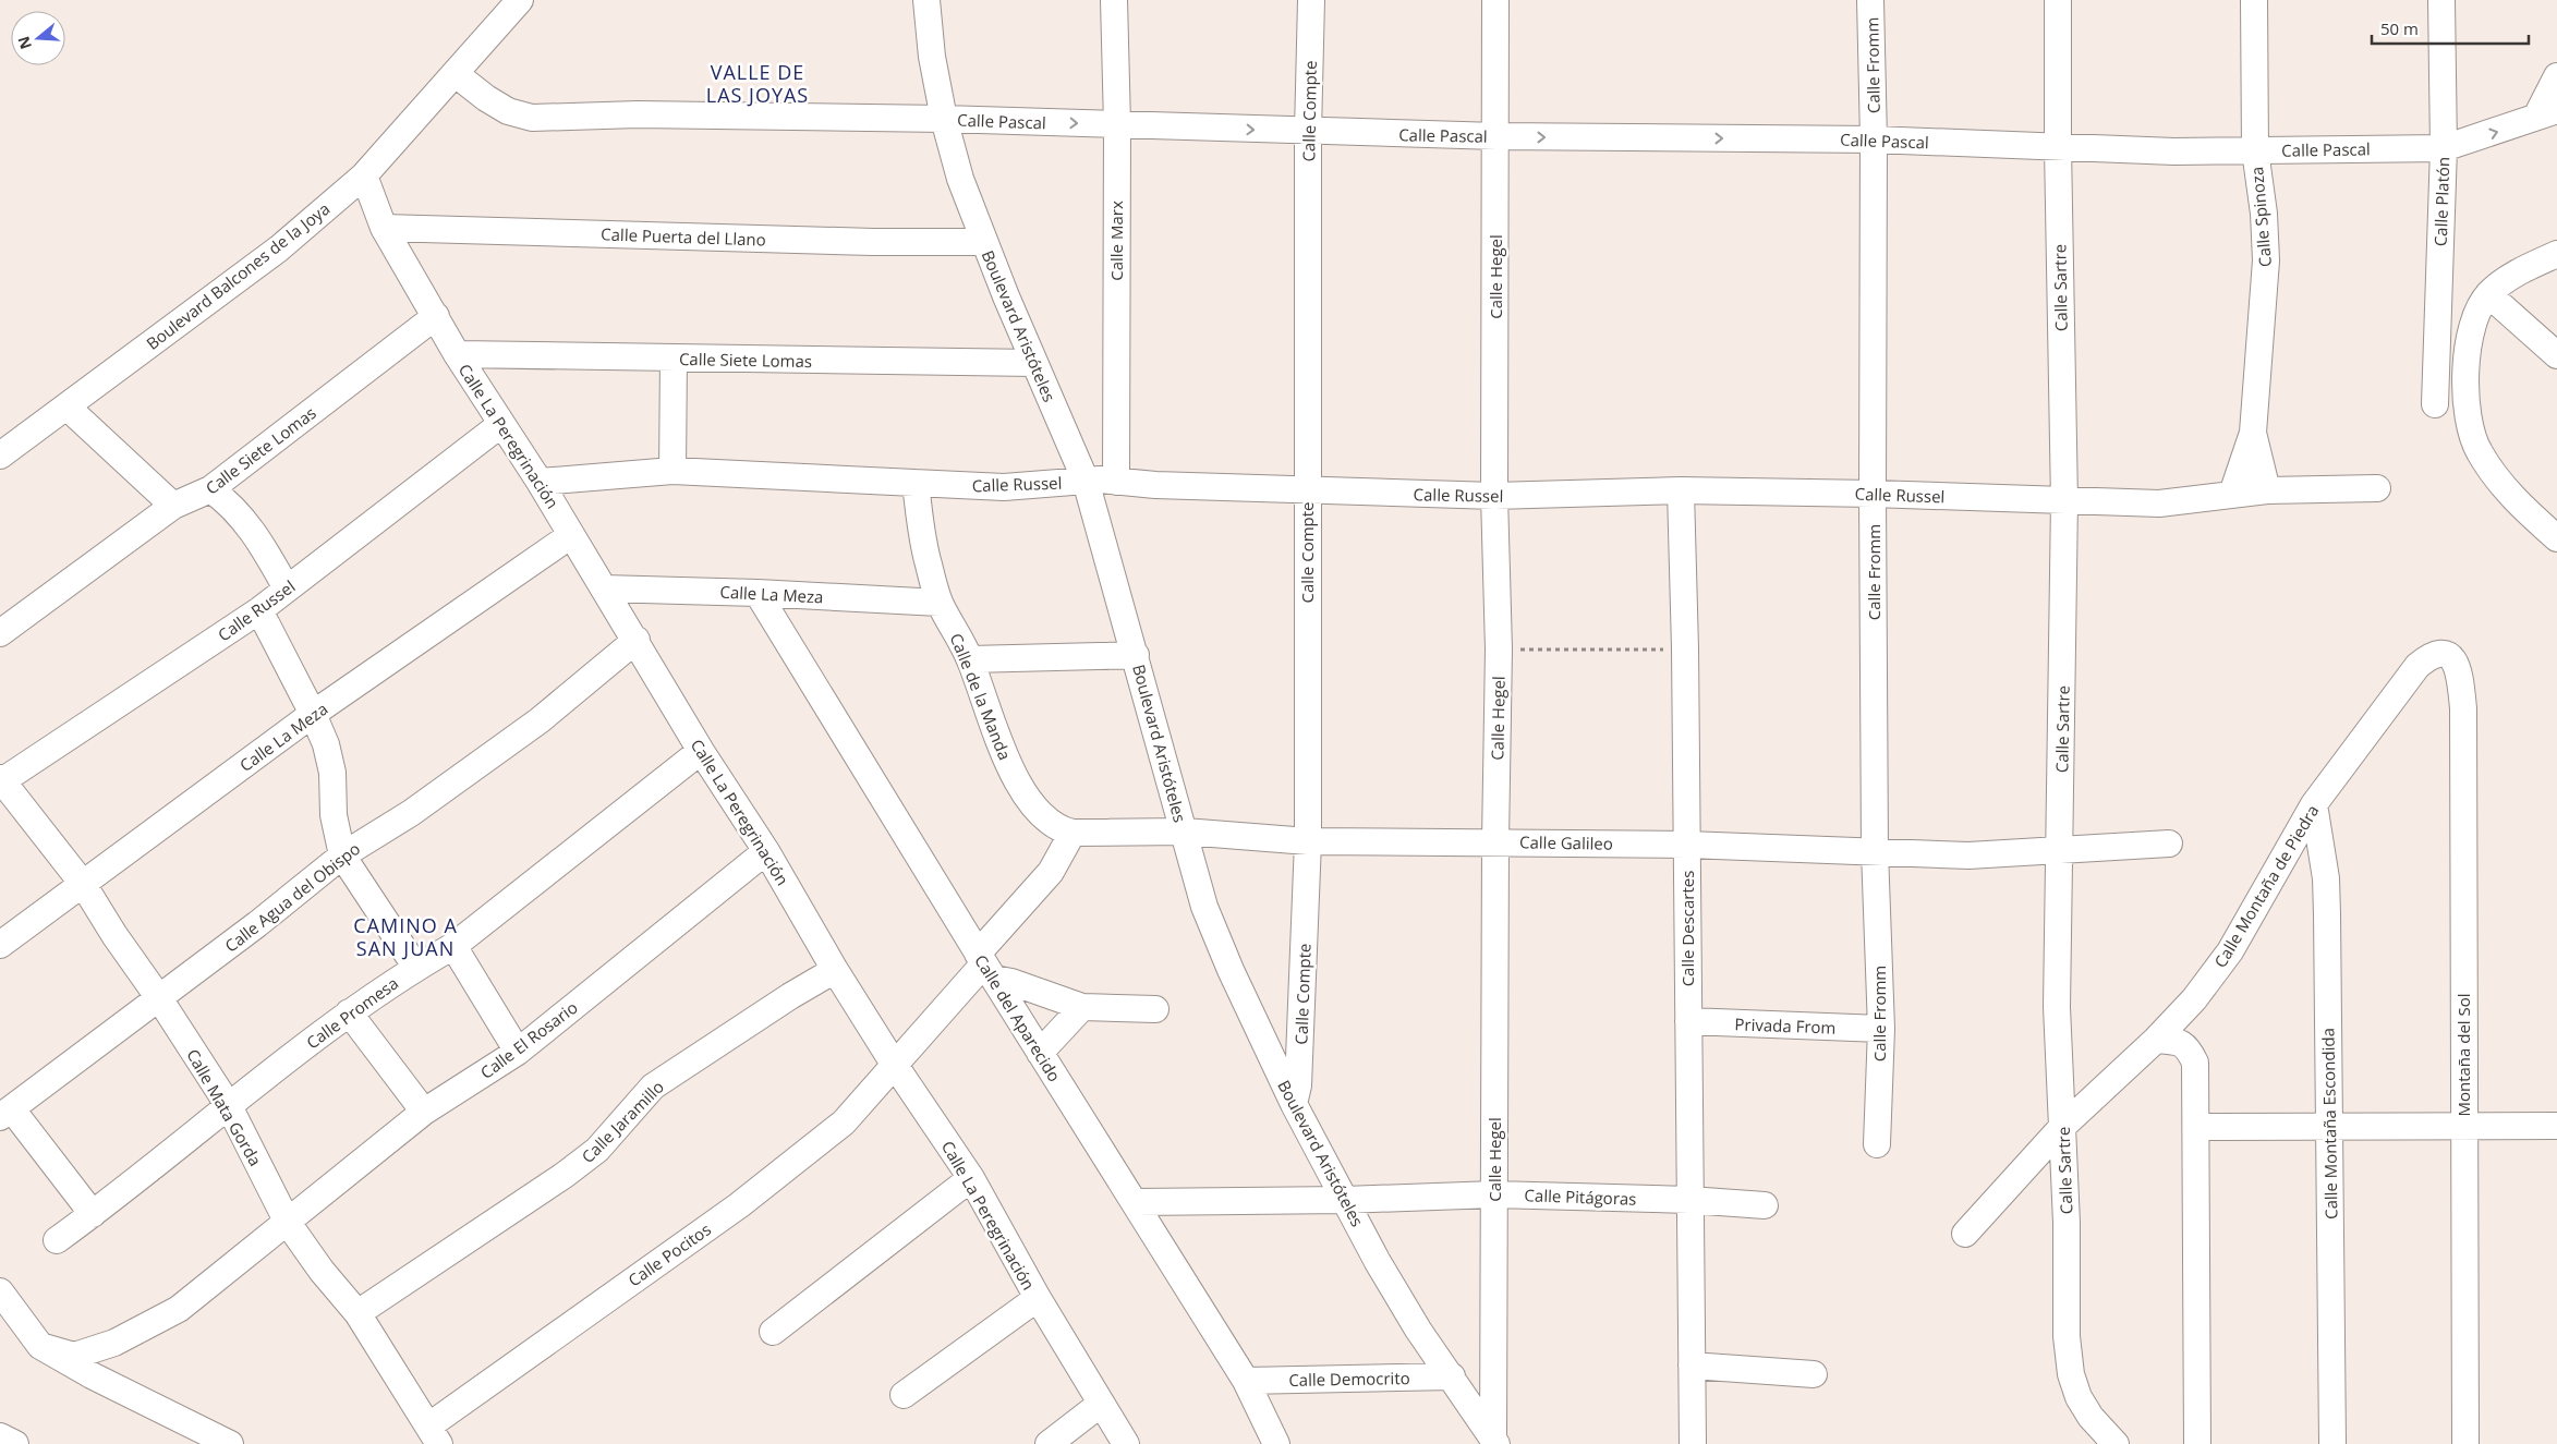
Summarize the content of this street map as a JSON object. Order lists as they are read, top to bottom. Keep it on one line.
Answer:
{"streets":{"street":["Calle Fromm","Calle Compte","Calle Pascal","Calle Platón","Calle Spinoza","Calle Puerta del Llano","Calle Marx","Boulevard Balcones de la Joya","Calle Hegel","Calle Sartre","Boulevard Aristóteles","Calle Siete Lomas","Calle La Peregrinación","Calle Russel","Calle La Meza","Calle de la Manda","Calle Galileo","Calle Montaña de Piedra","Calle Agua del Obispo","Calle Descartes","Calle Promesa","Calle del Aparecido","Privada From","Calle El Rosario","Montaña del Sol","Calle Mata Gorda","Calle Jaramillo","Calle Montaña Escondida","Calle Pitágoras","Calle Pocitos","Calle Democrito"]},"crossings":[["Calle Fromm","Calle Pascal"],["Calle Fromm","Calle Russel"],["Calle Fromm","Calle Galileo"],["Calle Fromm","Privada From"],["Calle Compte","Calle Pascal"],["Calle Compte","Boulevard Aristóteles"],["Calle Compte","Calle Russel"],["Calle Compte","Calle Galileo"],["Calle Pascal","Calle Platón"],["Calle Pascal","Calle Spinoza"],["Calle Pascal","Calle Marx"],["Calle Pascal","Boulevard Balcones de la Joya"],["Calle Pascal","Calle Hegel"],["Calle Pascal","Calle Sartre"],["Calle Pascal","Boulevard Aristóteles"],["Calle Spinoza","Calle Russel"],["Calle Puerta del Llano","Boulevard Aristóteles"],["Calle Puerta del Llano","Calle La Peregrinación"],["Calle Marx","Calle Russel"],["Boulevard Balcones de la Joya","Calle La Peregrinación"],["Calle Hegel","Boulevard Aristóteles"],["Calle Hegel","Calle Russel"],["Calle Hegel","Calle Galileo"],["Calle Hegel","Calle Pitágoras"],["Calle Sartre","Calle Russel"],["Calle Sartre","Calle Galileo"],["Calle Sartre","Calle Montaña de Piedra"],["Boulevard Aristóteles","Calle Siete Lomas"],["Boulevard Aristóteles","Calle Russel"],["Boulevard Aristóteles","Calle Galileo"],["Boulevard Aristóteles","Calle Pitágoras"],["Boulevard Aristóteles","Calle Democrito"],["Calle Siete Lomas","Calle La Peregrinación"],["Calle La Peregrinación","Calle Russel"],["Calle La Peregrinación","Calle La Meza"],["Calle La Peregrinación","Calle Agua del Obispo"],["Calle La Peregrinación","Calle Promesa"],["Calle La Peregrinación","Calle El Rosario"],["Calle La Peregrinación","Calle Jaramillo"],["Calle La Peregrinación","Calle Pocitos"],["Calle Russel","Calle de la Manda"],["Calle Russel","Calle Descartes"],["Calle Russel","Calle Mata Gorda"],["Calle La Meza","Calle de la Manda"],["Calle La Meza","Calle del Aparecido"],["Calle La Meza","Calle Mata Gorda"],["Calle de la Manda","Calle Galileo"],["Calle Galileo","Calle Descartes"],["Calle Montaña de Piedra","Montaña del Sol"],["Calle Montaña de Piedra","Calle Montaña Escondida"],["Calle Agua del Obispo","Calle Mata Gorda"],["Calle Descartes","Privada From"],["Calle Descartes","Calle Pitágoras"],["Calle Promesa","Calle Mata Gorda"],["Calle del Aparecido","Calle Pitágoras"],["Calle del Aparecido","Calle Democrito"],["Calle El Rosario","Calle Mata Gorda"],["Calle Mata Gorda","Calle Jaramillo"],["Calle Mata Gorda","Calle Pocitos"]],"one_way":["Calle Pascal"],"districts":["VALLE DE LAS JOYAS","CAMINO A SAN JUAN"],"scale_bar":"50 m","north":"left"}
